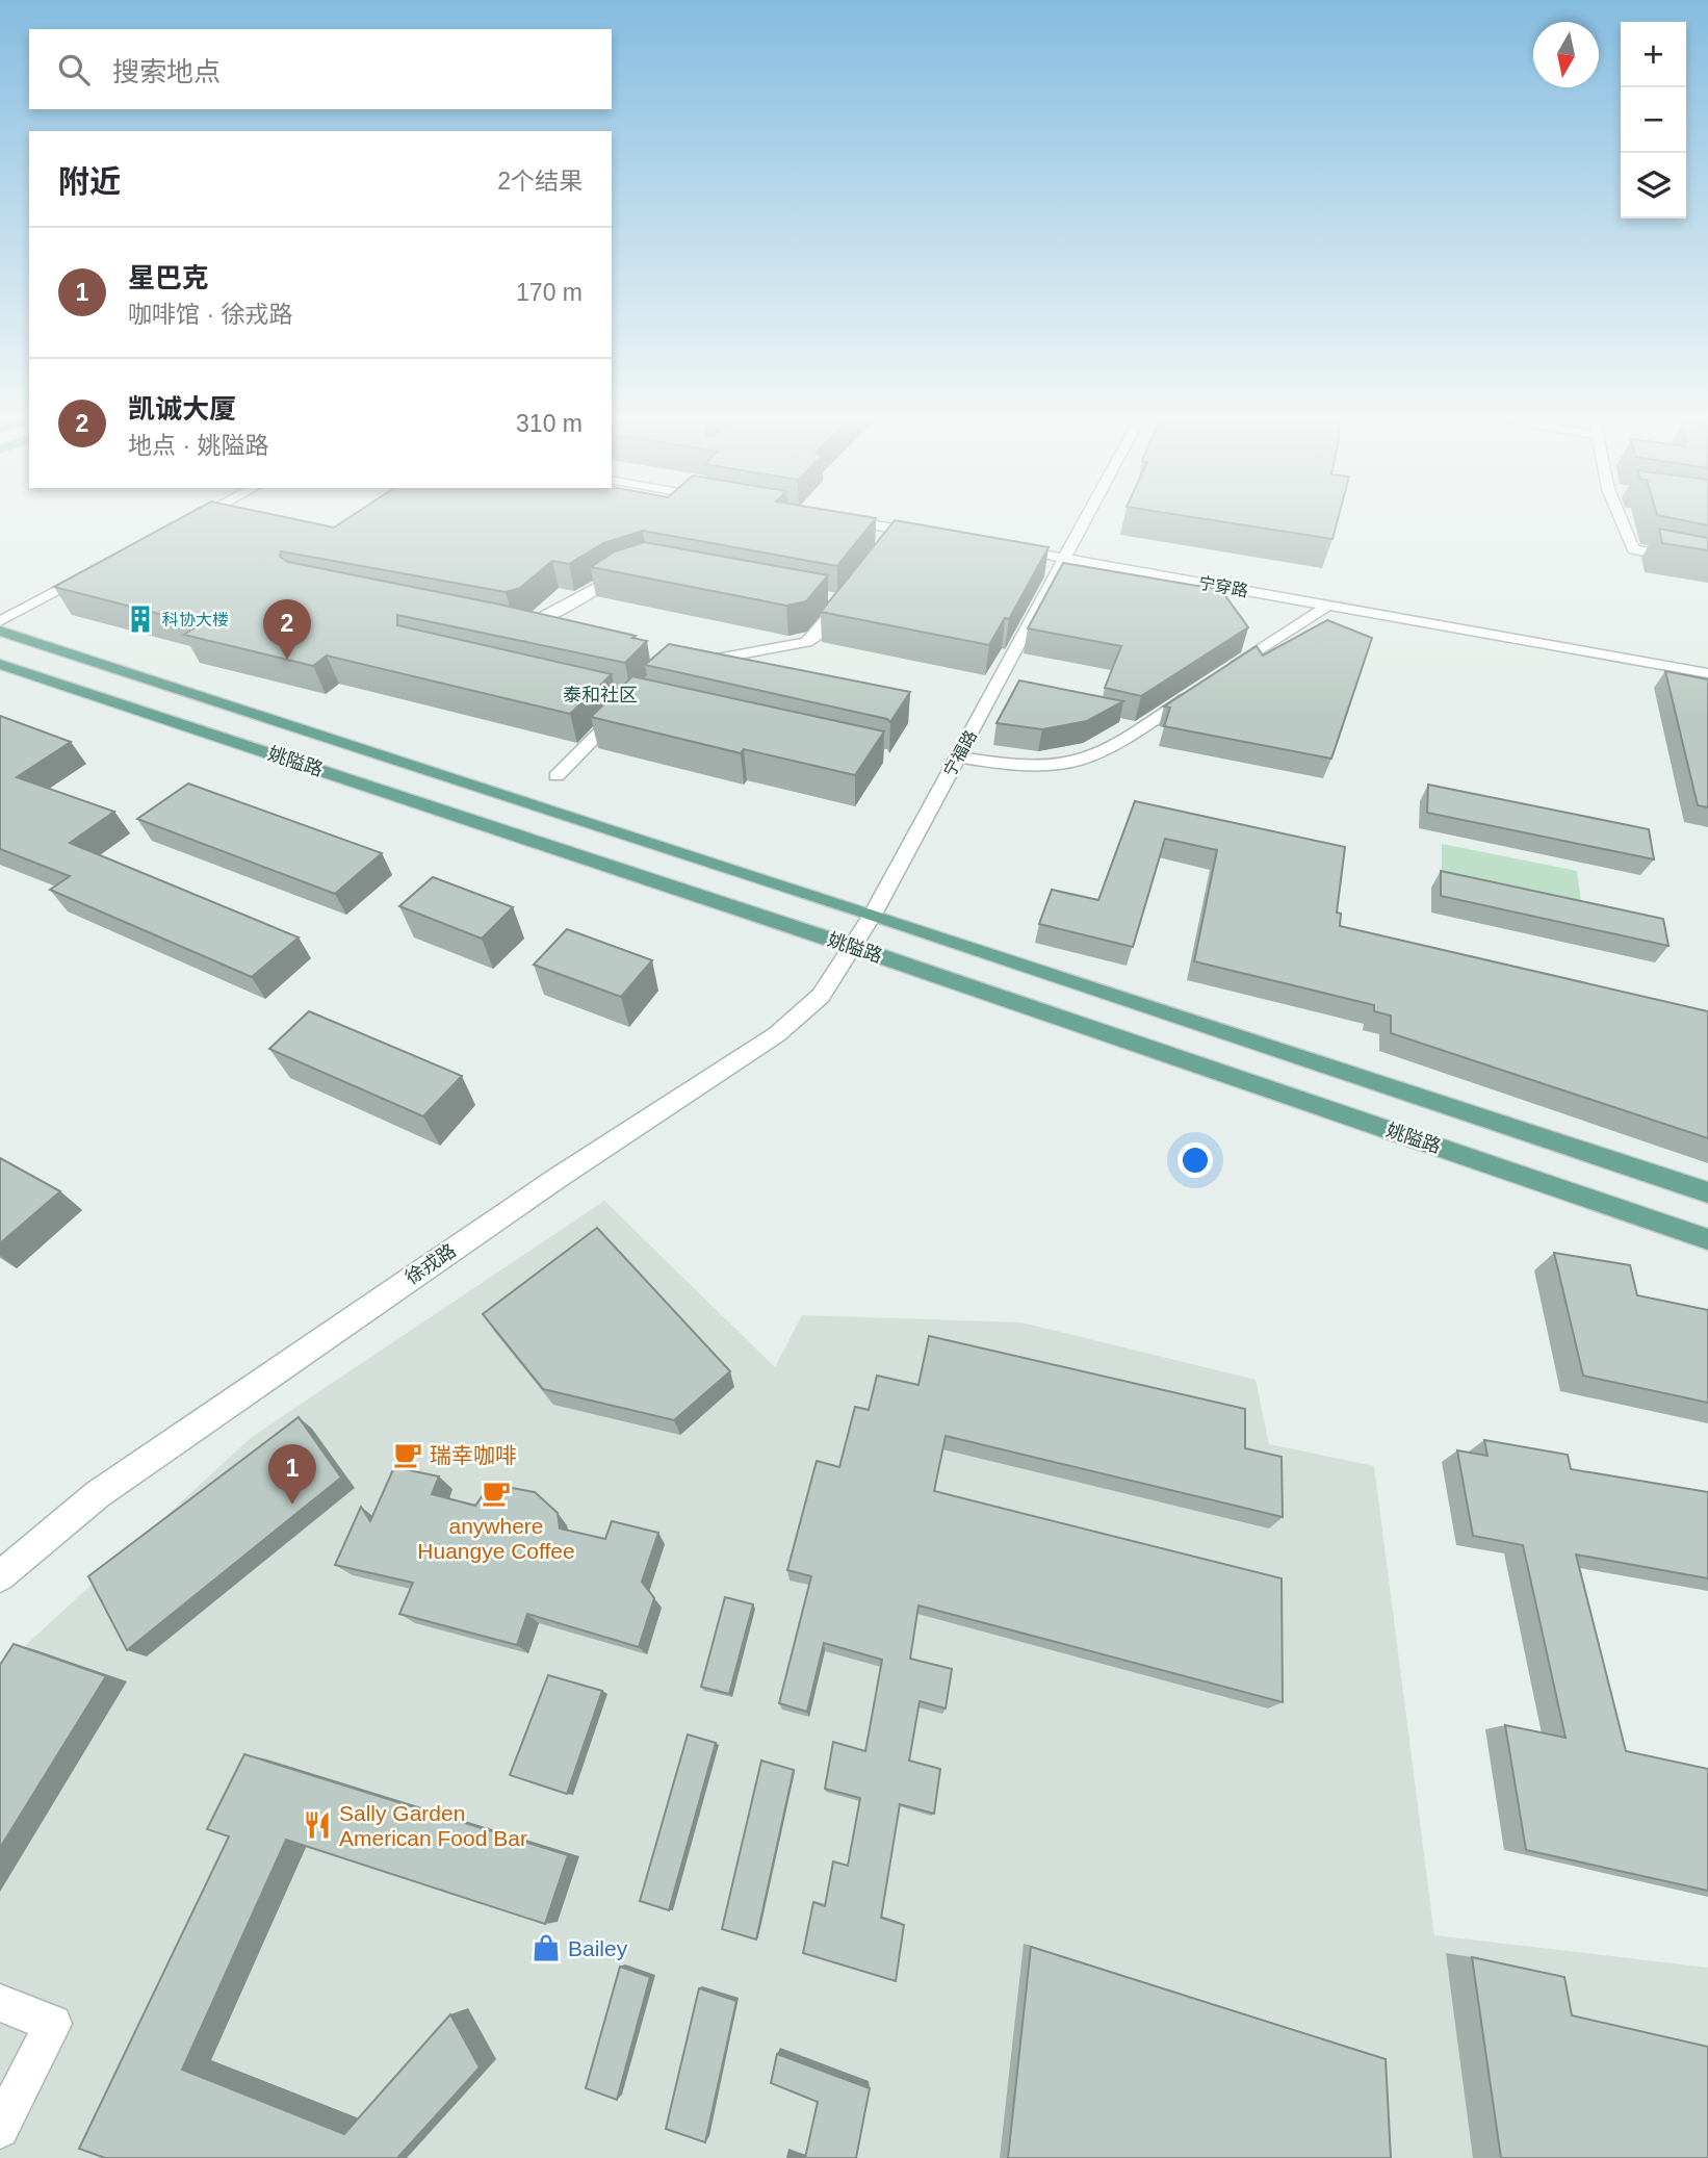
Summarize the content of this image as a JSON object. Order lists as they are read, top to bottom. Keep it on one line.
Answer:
{"streets":{"main road":["姚隘路"],"street":["宁穿路","宁福路","徐戎路"]},"crossings":[["宁穿路","宁福路"],["宁福路","姚隘路"],["宁福路","徐戎路"],["姚隘路","徐戎路"]],"districts":["泰和社区"],"places":{"building":["科协大楼"],"cafe":["瑞幸咖啡","anywhere Huangye Coffee"],"restaurant":["Sally Garden American Food Bar"],"shop":["Bailey"]},"north":"bottom","page":{"map_buttons":["+","−"],"search":"搜索地点","heading":["附近","2个结果"],"list":[{"mark":"1","name":"星巴克","note":"咖啡馆 · 徐戎路","value":"170 m"},{"mark":"2","name":"凯诚大厦","note":"地点 · 姚隘路","value":"310 m"}],"pins":["2","1"]}}
